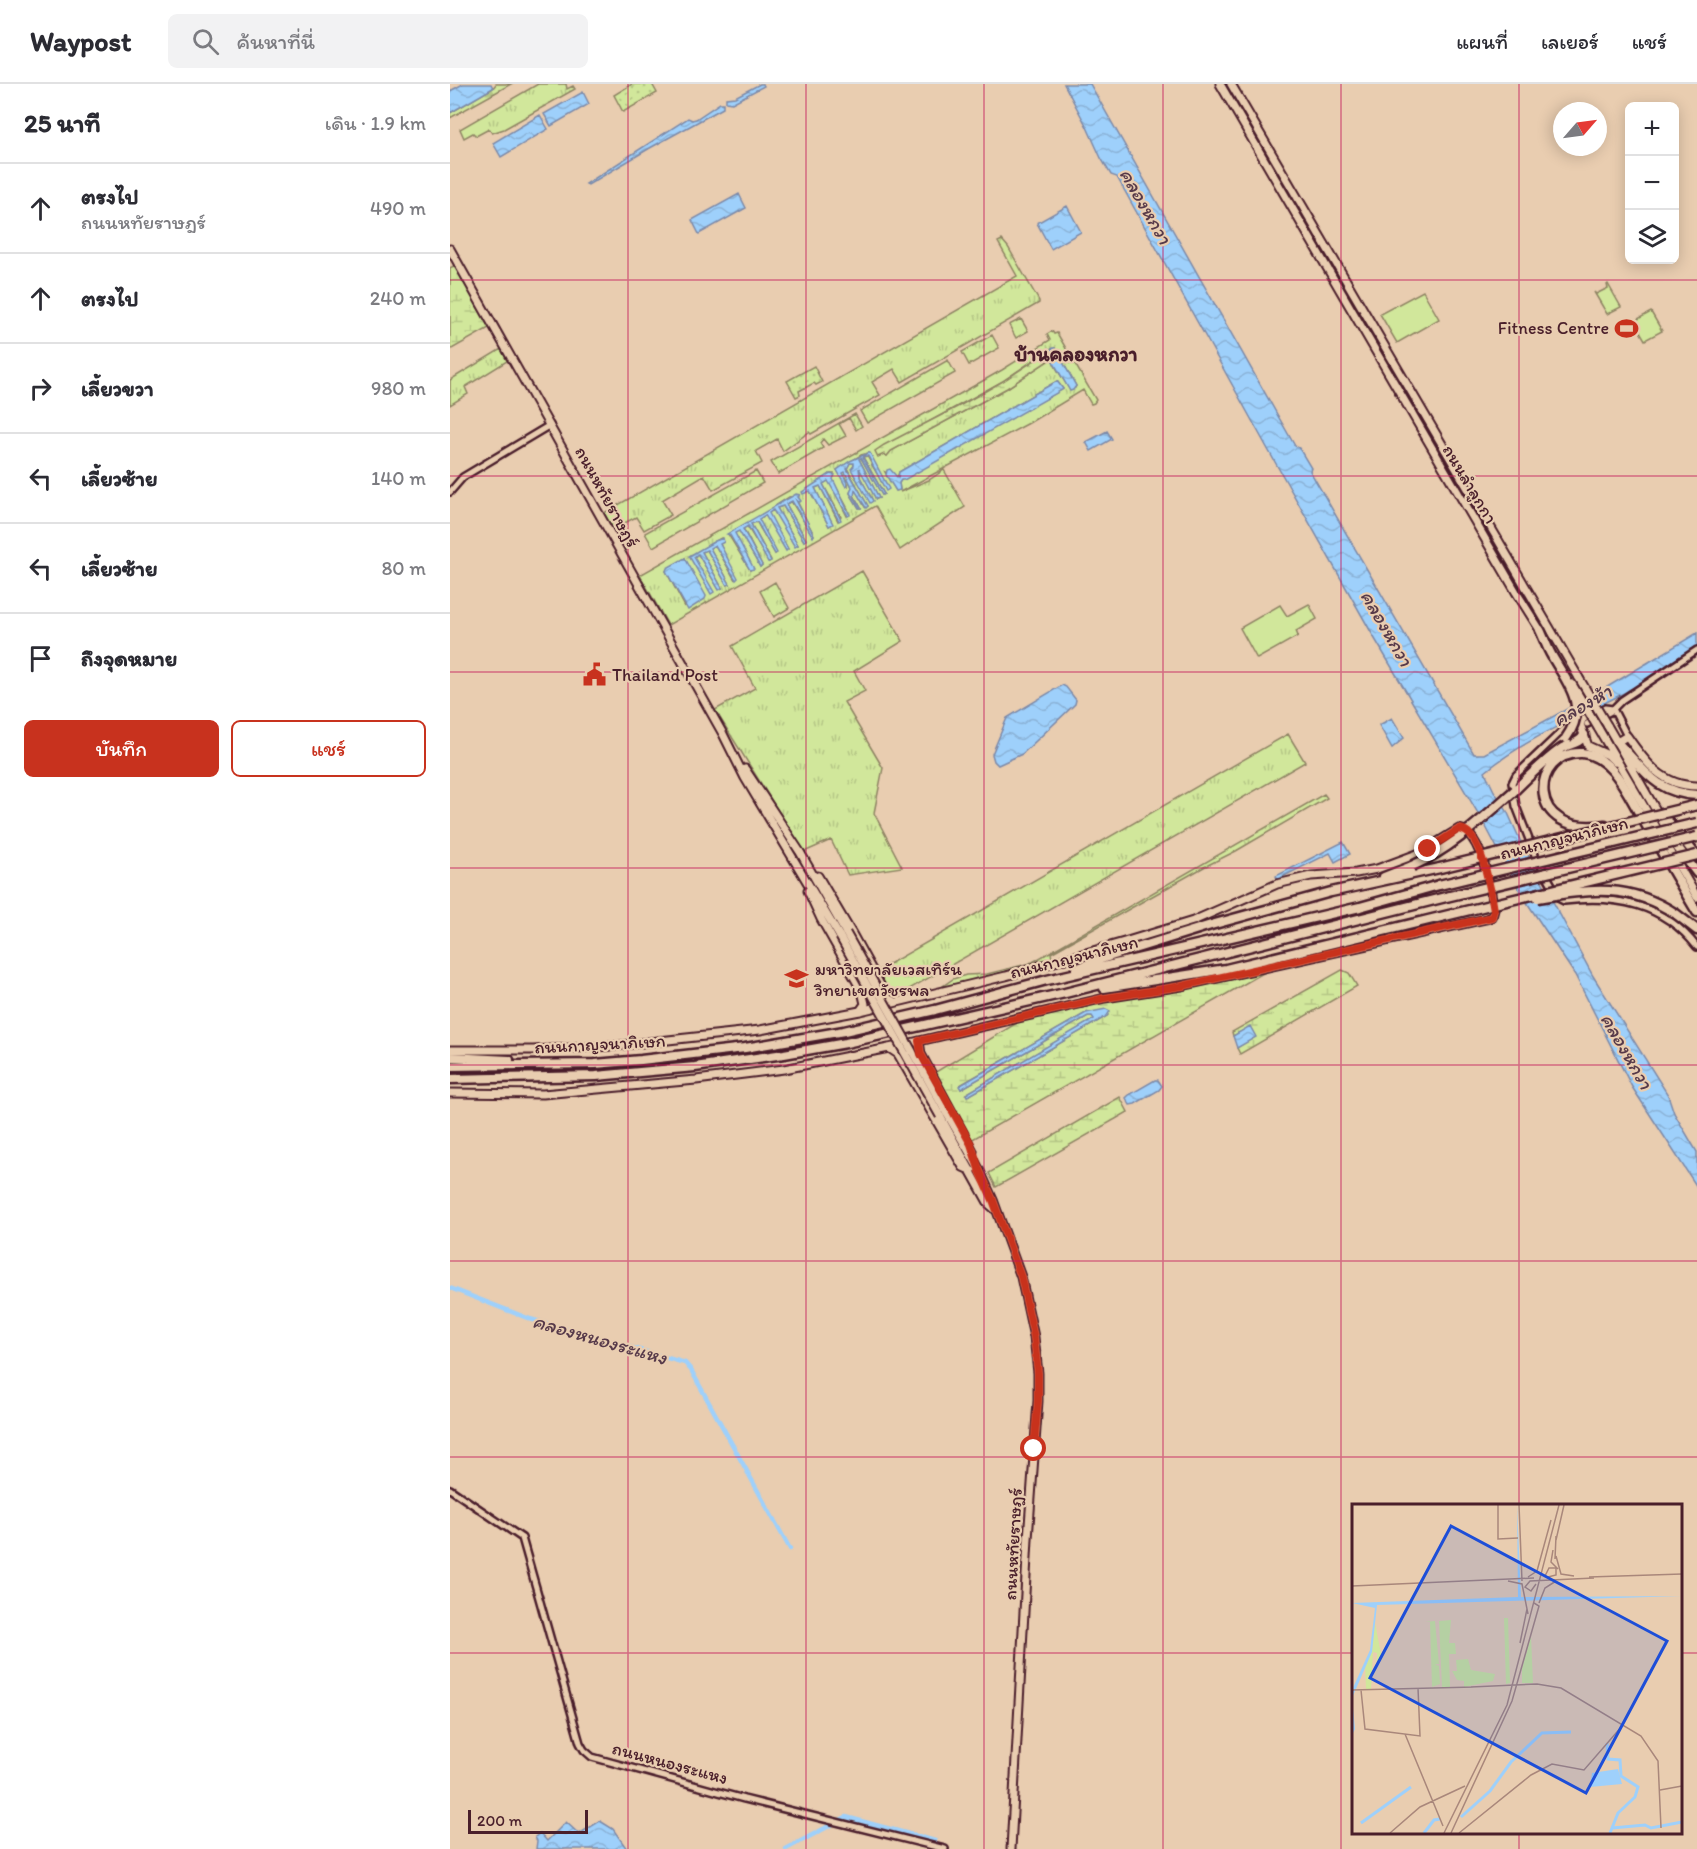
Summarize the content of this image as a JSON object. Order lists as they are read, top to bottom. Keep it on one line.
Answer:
{"streets":{"highway":["ถนนกาญจนาภิเษก"],"main road":["ถนนลำลูกกา","ถนนหทัยราษฎร์"],"street":["ถนนหนองระแหง"]},"districts":["บ้านคลองหกวา"],"water":["คลองหกวา","คลองห้า","คลองหนองระแหง"],"places":{"sports":["Fitness Centre"],"public building":["Thailand Post"],"school or university":["มหาวิทยาลัยเวสเทิร์น วิทยาเขตวัชรพล"]},"scale_bar":"200 m","north":"top right","page":{"header":"Waypost","search":"ค้นหาที่นี่","nav":["แผนที่","เลเยอร์","แชร์"],"heading":["25 นาที","เดิน · 1.9 km"],"map_buttons":["+","−"],"list":[["ตรงไป","ถนนหทัยราษฎร์","490 m"],["ตรงไป","240 m"],["เลี้ยวขวา","980 m"],["เลี้ยวซ้าย","140 m"],["เลี้ยวซ้าย","80 m"],"ถึงจุดหมาย"],"buttons":["บันทึก","แชร์"],"scale":"200 m"}}
